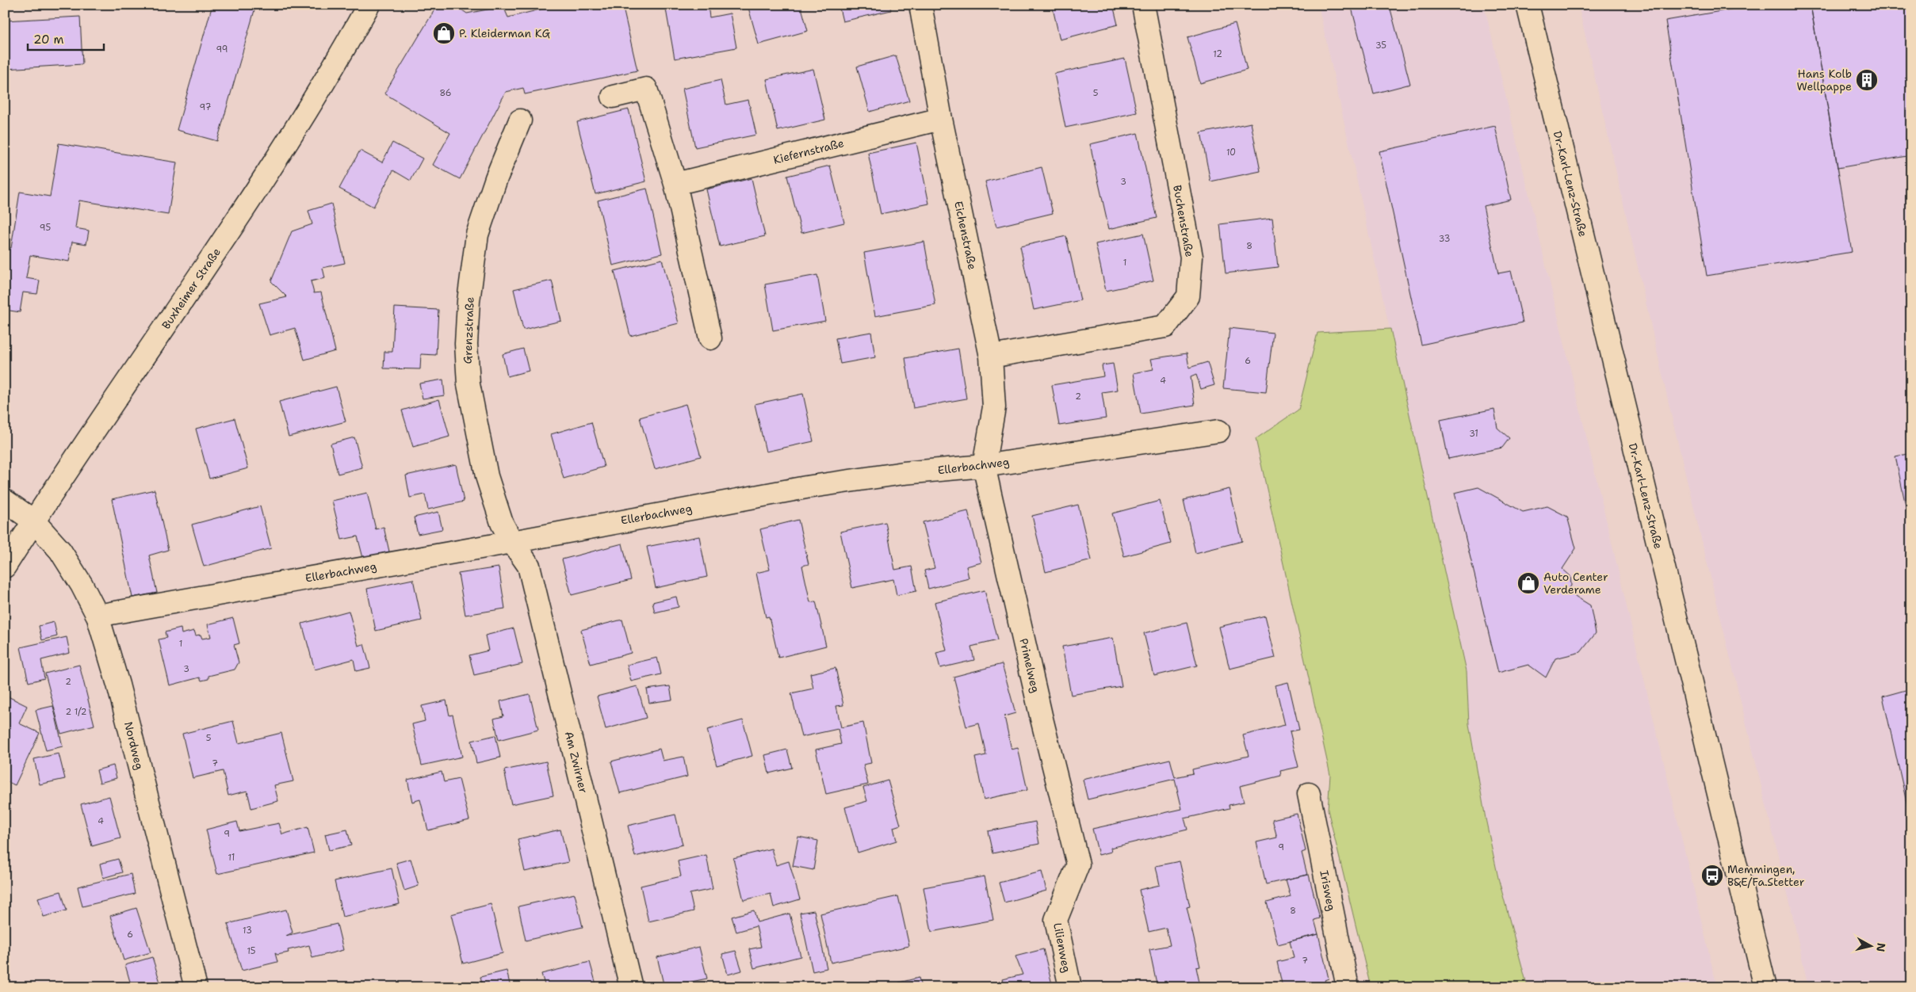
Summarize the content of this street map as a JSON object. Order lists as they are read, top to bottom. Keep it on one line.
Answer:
{"streets":{"street":["Kiefernstraße","Dr.-Karl-Lenz-Straße","Buchenstraße","Eichenstraße","Buxheimer Straße","Grenzstraße","Ellerbachweg","Primelweg","Nordweg","Am Zwirner","Irisweg","Lilienweg"]},"crossings":[["Kiefernstraße","Eichenstraße"],["Buchenstraße","Eichenstraße"],["Eichenstraße","Ellerbachweg"],["Eichenstraße","Primelweg"],["Buxheimer Straße","Nordweg"],["Grenzstraße","Ellerbachweg"],["Grenzstraße","Am Zwirner"],["Ellerbachweg","Primelweg"],["Ellerbachweg","Nordweg"],["Ellerbachweg","Am Zwirner"],["Primelweg","Lilienweg"]],"places":{"shop":["P. Kleiderman KG","Auto Center Verderame"],"building":["Hans Kolb Wellpappe"],"bus stop":["Memmingen, B&E/Fa.Stetter"]},"house_numbers":["35","99","12","86","5","97","10","3","95","33","8","1","6","4","2","31","1","3","2","2 1/2","5","7","4","9","9","11","8","13","6","15","7"],"scale_bar":"20 m","north":"right"}
